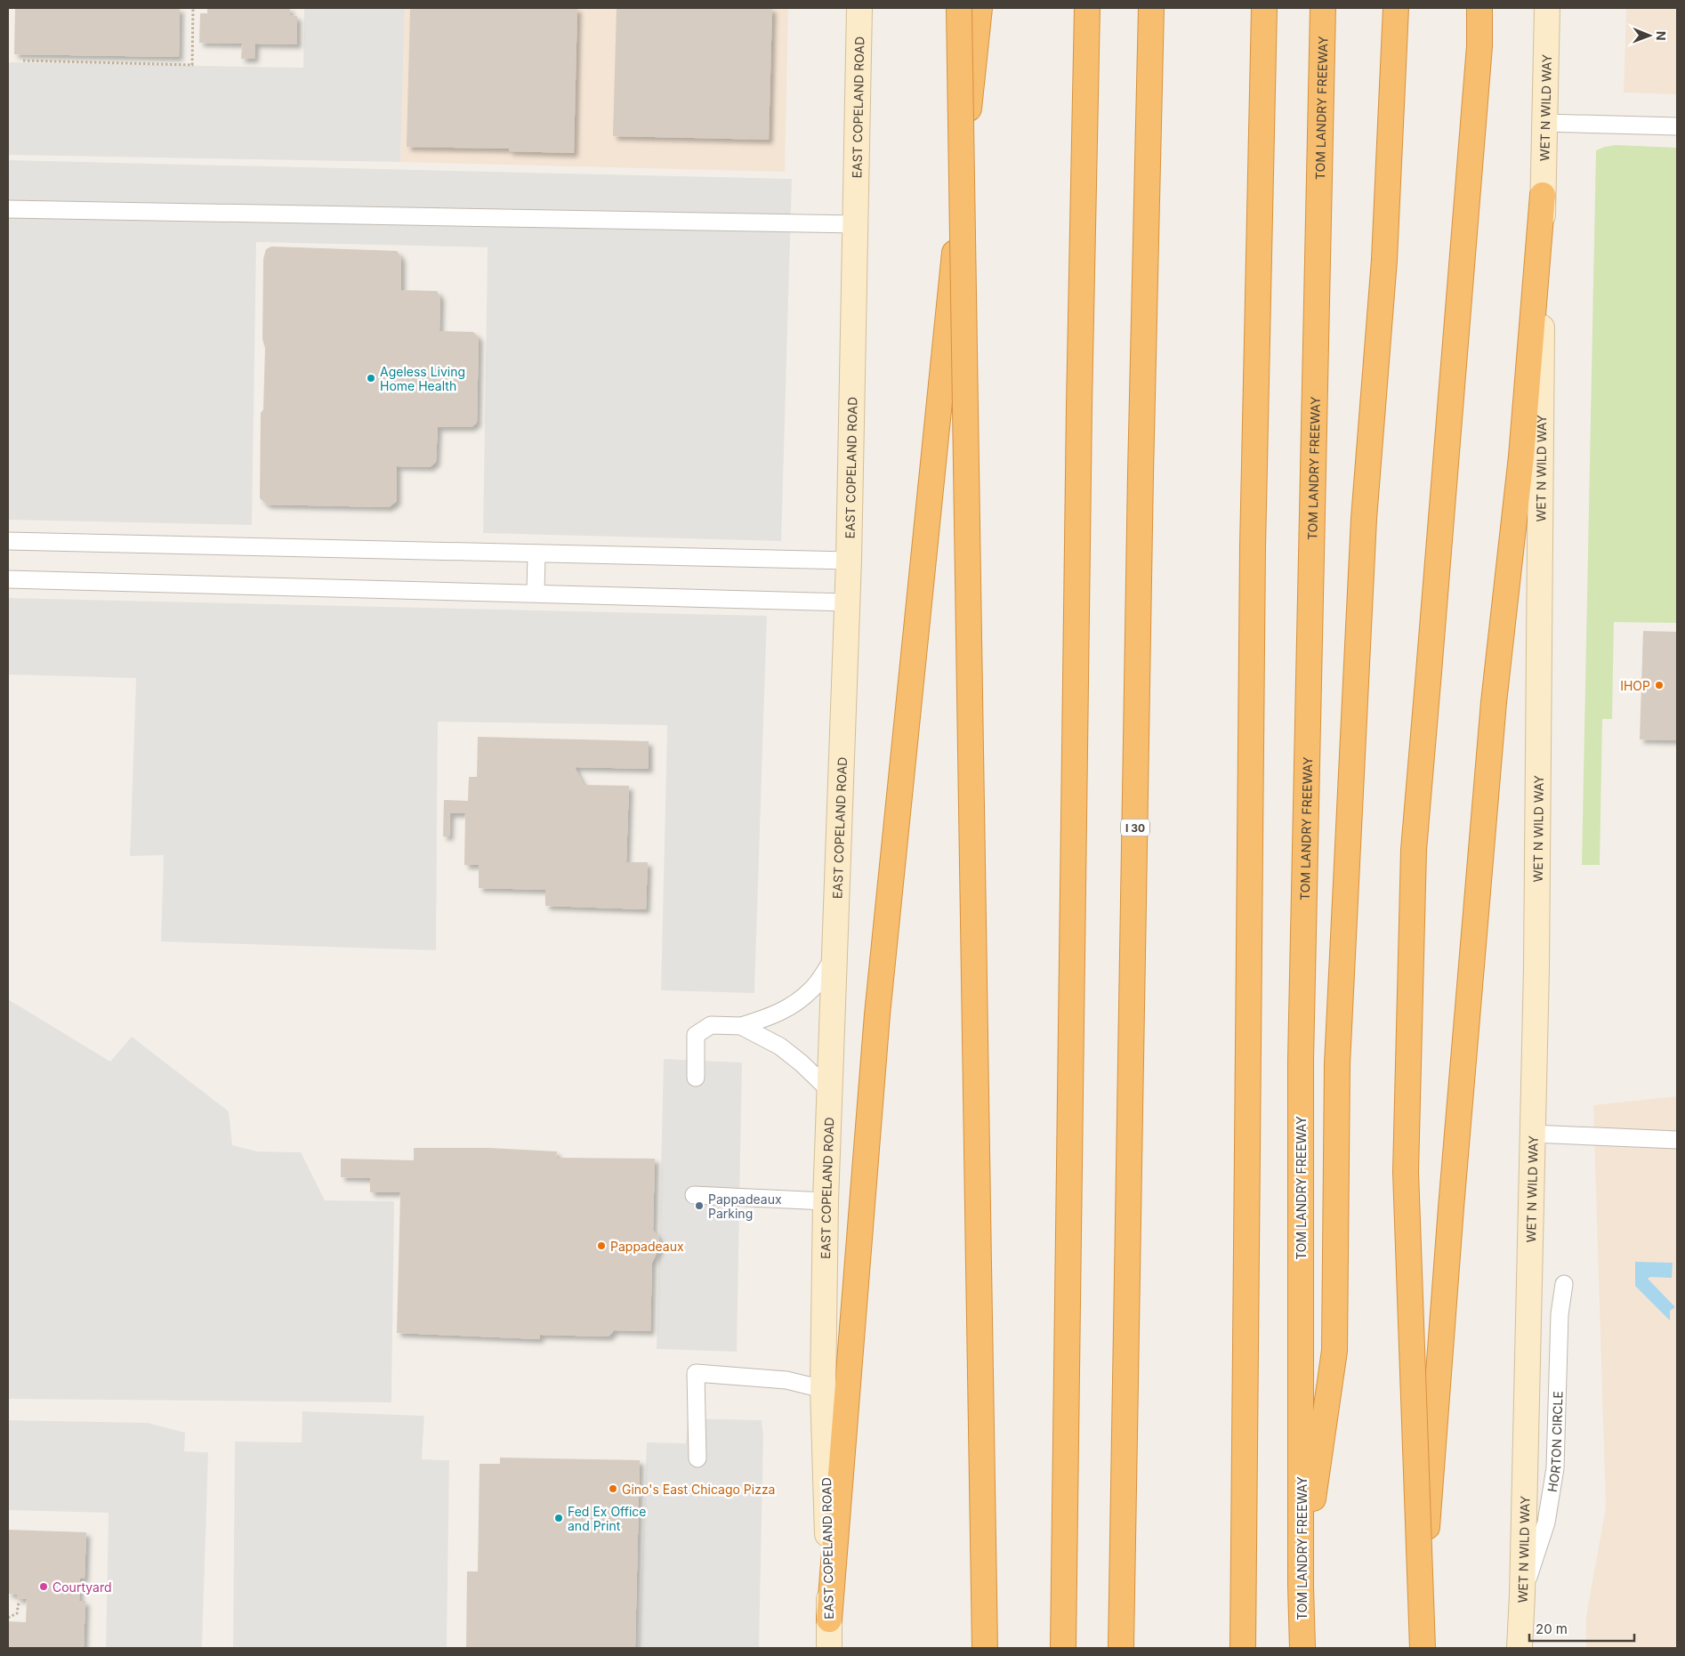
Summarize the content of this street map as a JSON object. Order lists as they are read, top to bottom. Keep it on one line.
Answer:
{"streets":{"highway":["TOM LANDRY FREEWAY","I 30"],"main road":["EAST COPELAND ROAD","WET N WILD WAY"],"lane":["HORTON CIRCLE"]},"crossings":[["WET N WILD WAY","HORTON CIRCLE"]],"places":["Ageless Living Home Health","IHOP","Pappadeaux Parking","Pappadeaux","Gino's East Chicago Pizza","Fed Ex Office and Print","Courtyard"],"scale_bar":"20 m","north":"right"}
